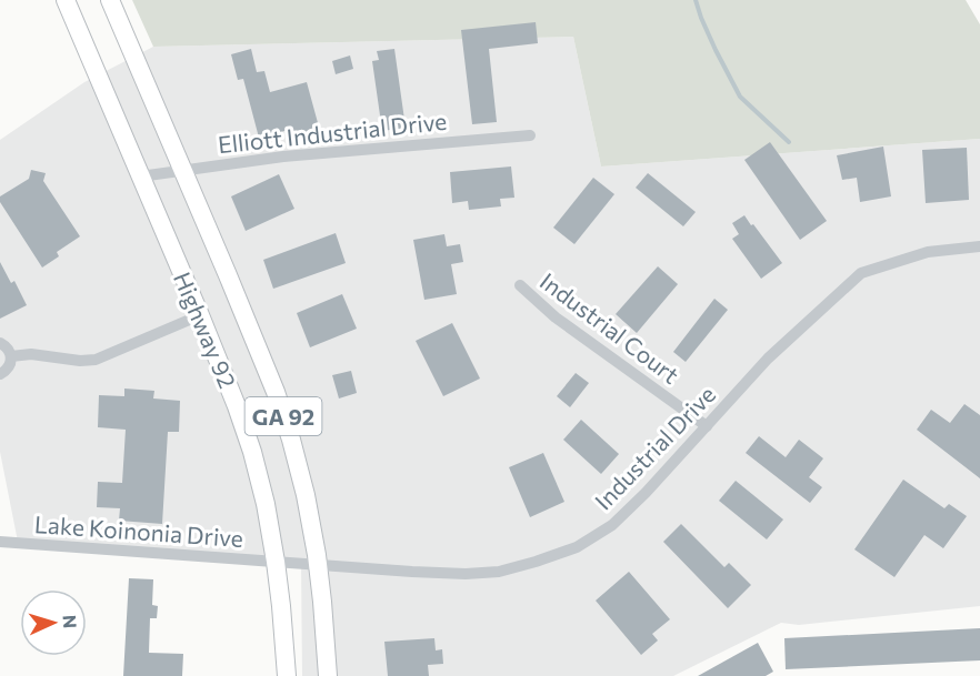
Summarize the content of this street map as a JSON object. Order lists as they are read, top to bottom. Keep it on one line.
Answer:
{"streets":{"main road":["Highway 92","GA 92"],"street":["Elliott Industrial Drive","Industrial Court","Industrial Drive","Lake Koinonia Drive"]},"crossings":[["Elliott Industrial Drive","Highway 92"],["Industrial Court","Industrial Drive"],["Highway 92","Industrial Drive"],["Highway 92","Lake Koinonia Drive"],["Industrial Drive","Lake Koinonia Drive"]],"north":"right"}
